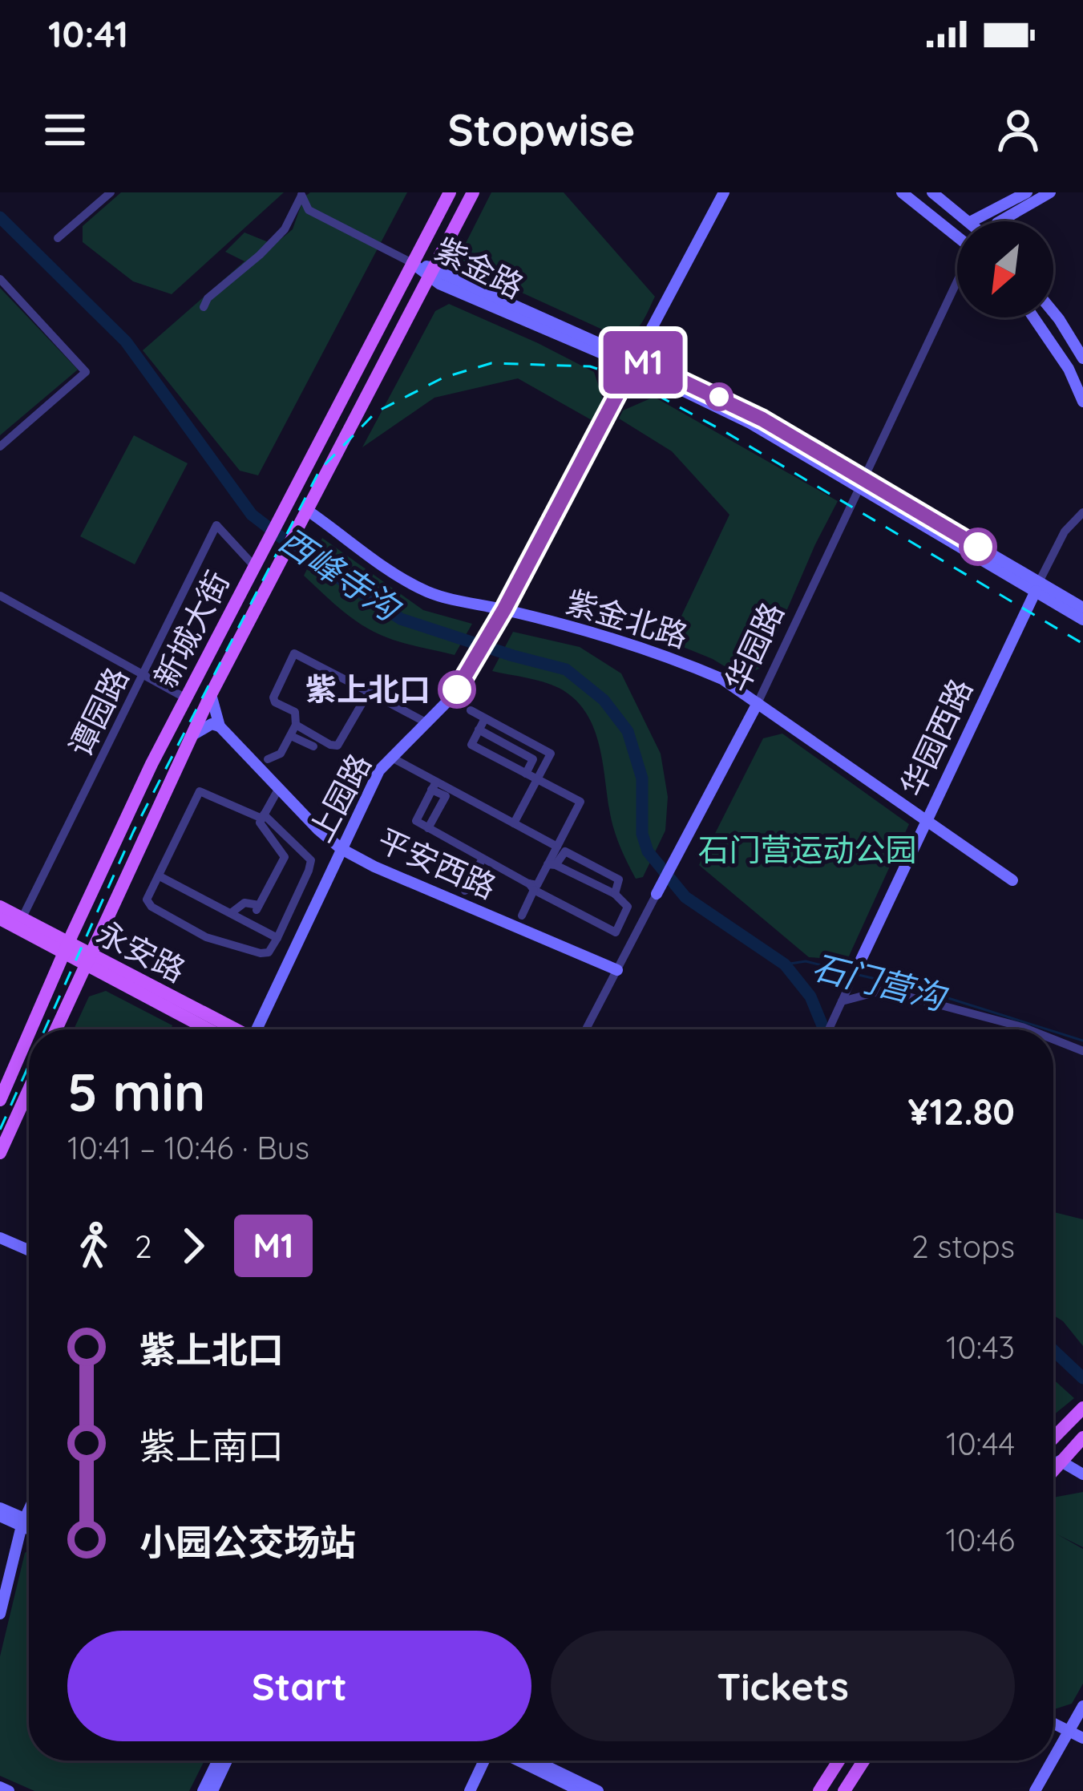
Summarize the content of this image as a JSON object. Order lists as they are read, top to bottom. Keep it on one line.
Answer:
{"streets":{"main road":["新城大街","永安路"],"street":["紫金路","紫金北路","华园路","谭园路","华园西路","上园路","平安西路"]},"crossings":[["紫金路","新城大街"],["紫金路","华园路"],["紫金路","华园西路"],["紫金路","上园路"],["紫金北路","新城大街"],["紫金北路","华园路"],["紫金北路","华园西路"],["紫金北路","上园路"],["新城大街","谭园路"],["新城大街","永安路"],["华园路","平安西路"],["谭园路","永安路"],["上园路","平安西路"]],"water":["西峰寺沟","石门营沟"],"parks":["石门营运动公园"],"places":["紫上北口"],"lines":["bus line M1"],"north":"bottom left","page":{"status":"10:41","header":"Stopwise","on_map":"M1","heading":["5 min","10:41 – 10:46 · Bus","¥12.80"],"legs":["2","M1","2 stops"],"list":[{"name":"紫上北口","value":"10:43"},{"name":"紫上南口","value":"10:44"},{"name":"小园公交场站","value":"10:46"}],"buttons":["Start","Tickets"]}}
